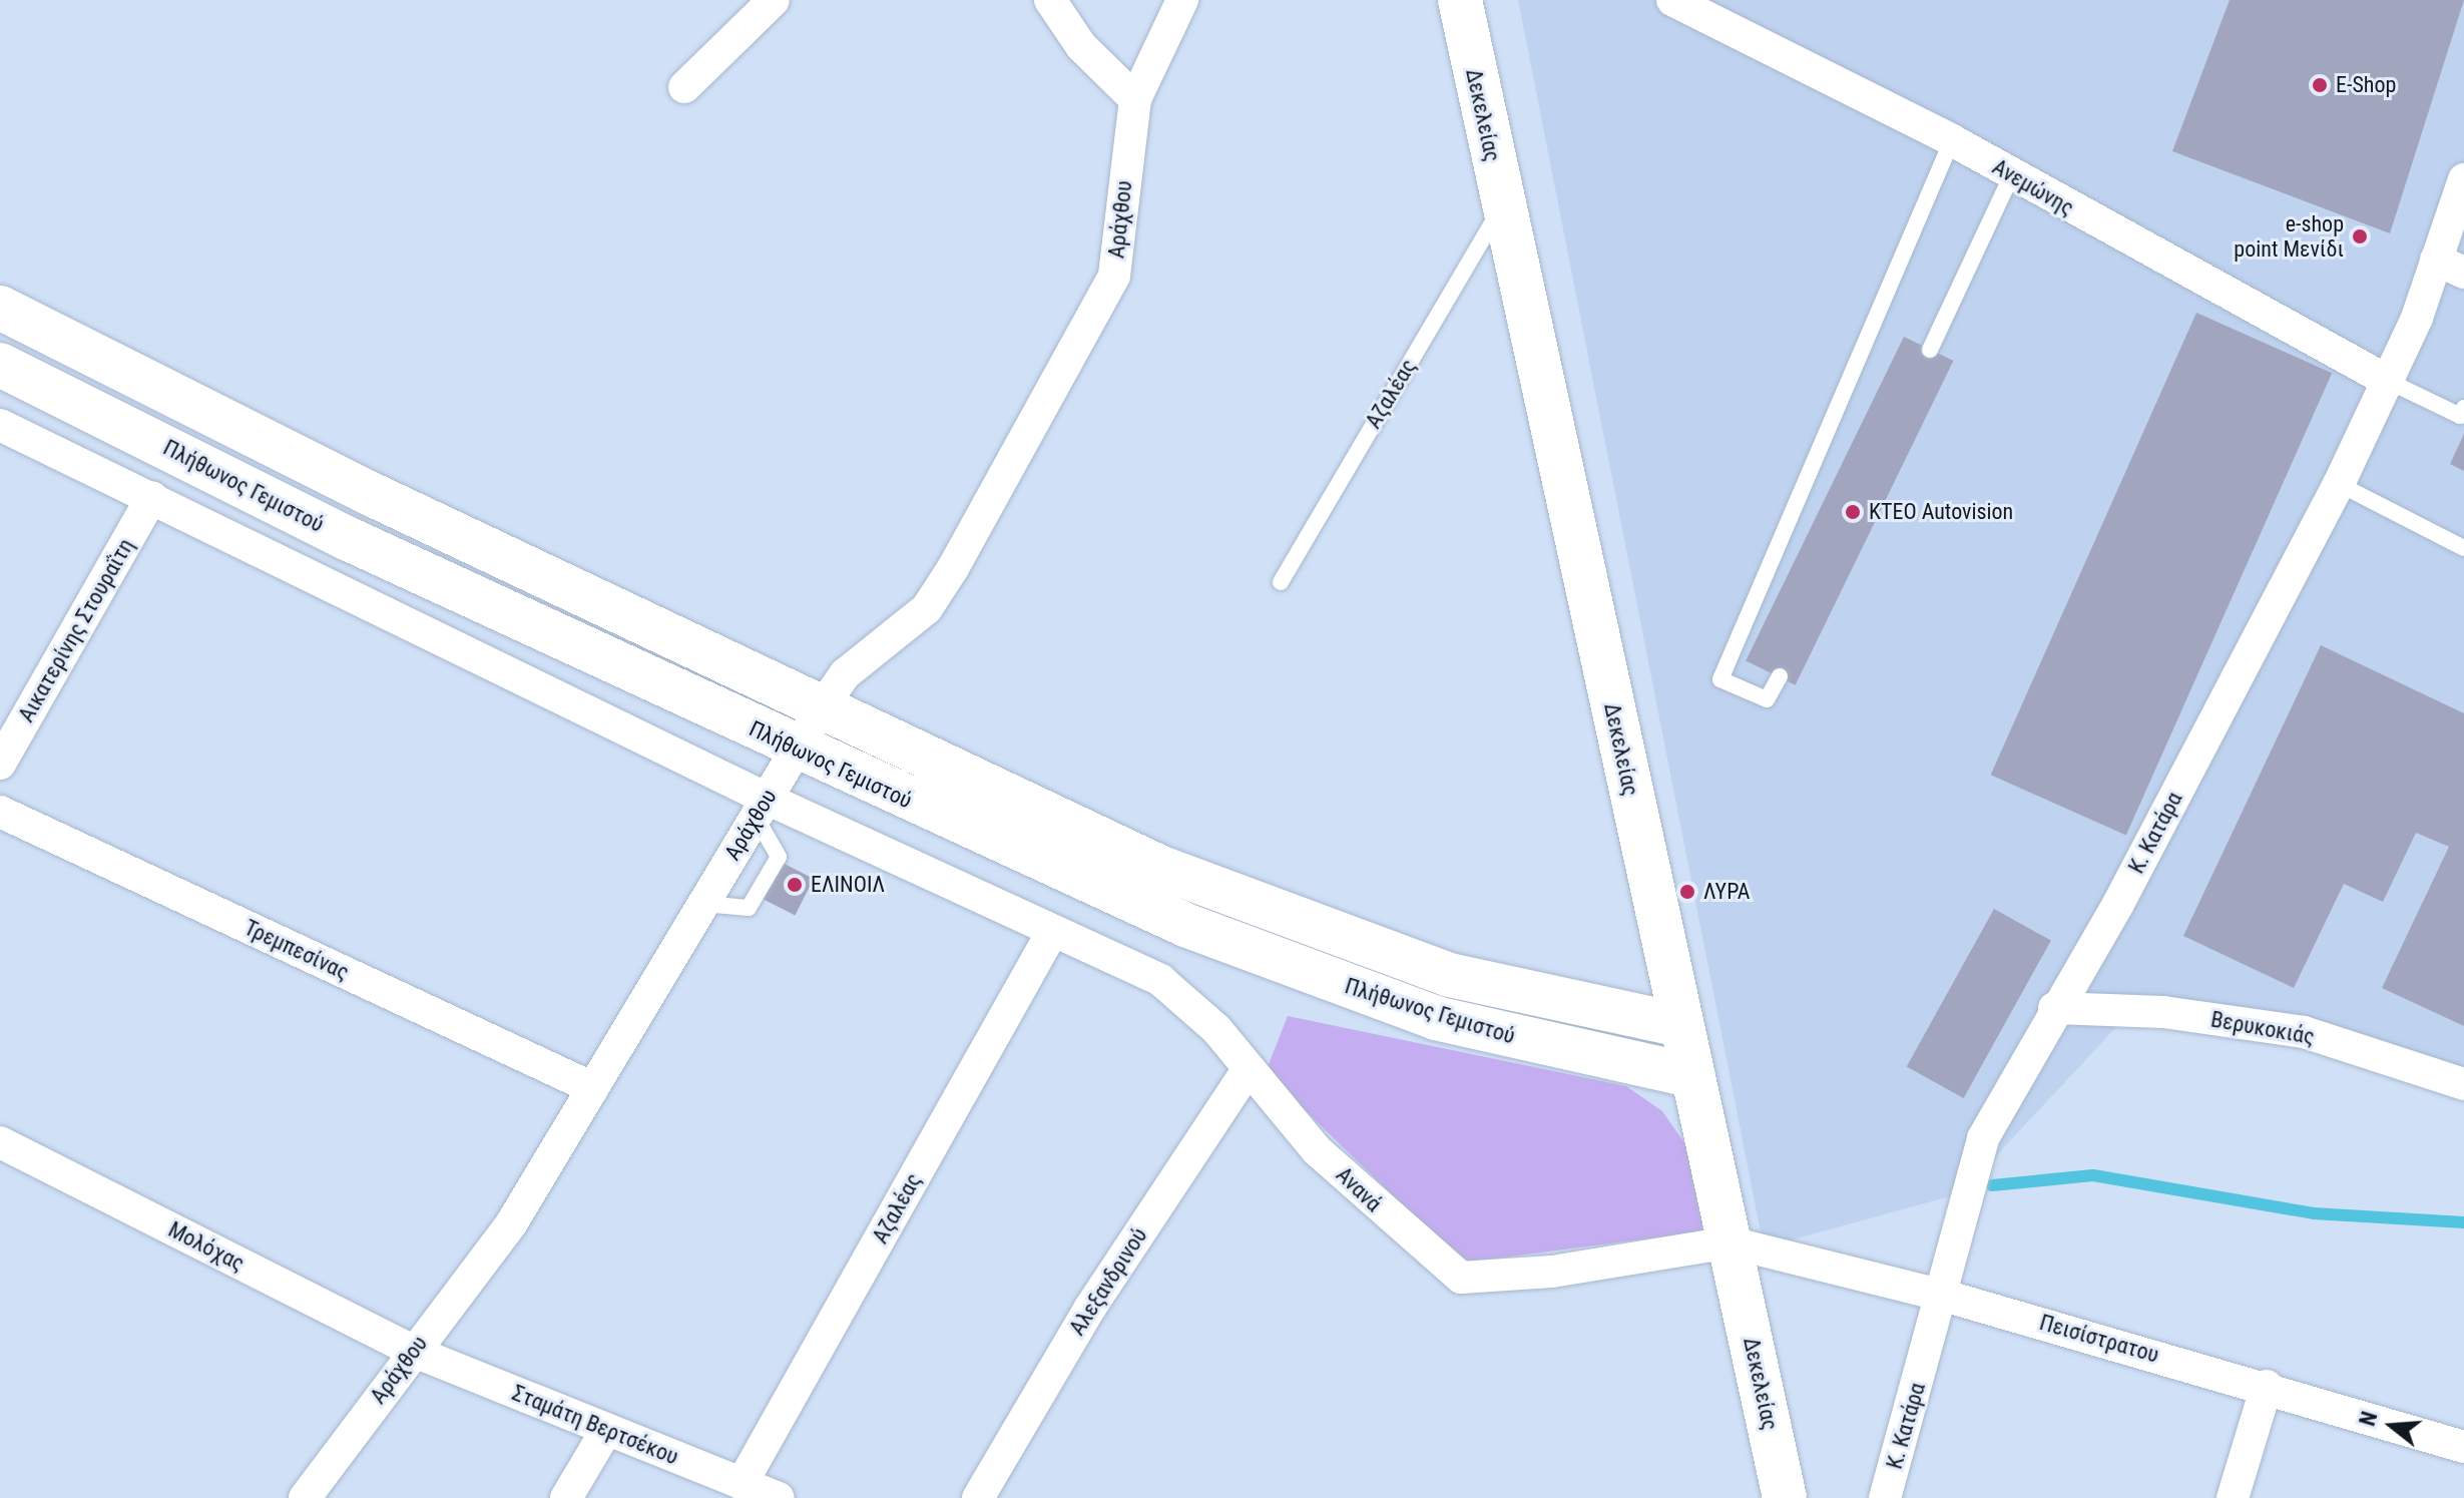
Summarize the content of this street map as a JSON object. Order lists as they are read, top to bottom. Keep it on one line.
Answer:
{"streets":{"street":["Δεκελείας","Ανεμώνης","Αράχθου","Αζαλέας","Πλήθωνος Γεμιστού","Αικατερίνης Στουραΐτη","Κ. Κατάρα","Τρεμπεσίνας","Βερυκοκιάς","Ανανά","Μολόχας","Αλεξανδρινού","Πεισίστρατου","Σταμάτη Βερτσέκου"]},"crossings":[["Δεκελείας","Αζαλέας"],["Δεκελείας","Πλήθωνος Γεμιστού"],["Δεκελείας","Ανανά"],["Δεκελείας","Πεισίστρατου"],["Ανεμώνης","Κ. Κατάρα"],["Αράχθου","Πλήθωνος Γεμιστού"],["Αράχθου","Τρεμπεσίνας"],["Αράχθου","Μολόχας"],["Αράχθου","Σταμάτη Βερτσέκου"],["Αζαλέας","Ανανά"],["Αζαλέας","Σταμάτη Βερτσέκου"],["Κ. Κατάρα","Βερυκοκιάς"],["Κ. Κατάρα","Πεισίστρατου"],["Ανανά","Αλεξανδρινού"],["Ανανά","Πεισίστρατου"],["Μολόχας","Σταμάτη Βερτσέκου"]],"places":["E-Shop","e-shop point Μενίδι","ΚΤΕΟ Autovision","ΕΛΙΝΟΙΛ","ΛΥΡΑ"],"north":"left"}
